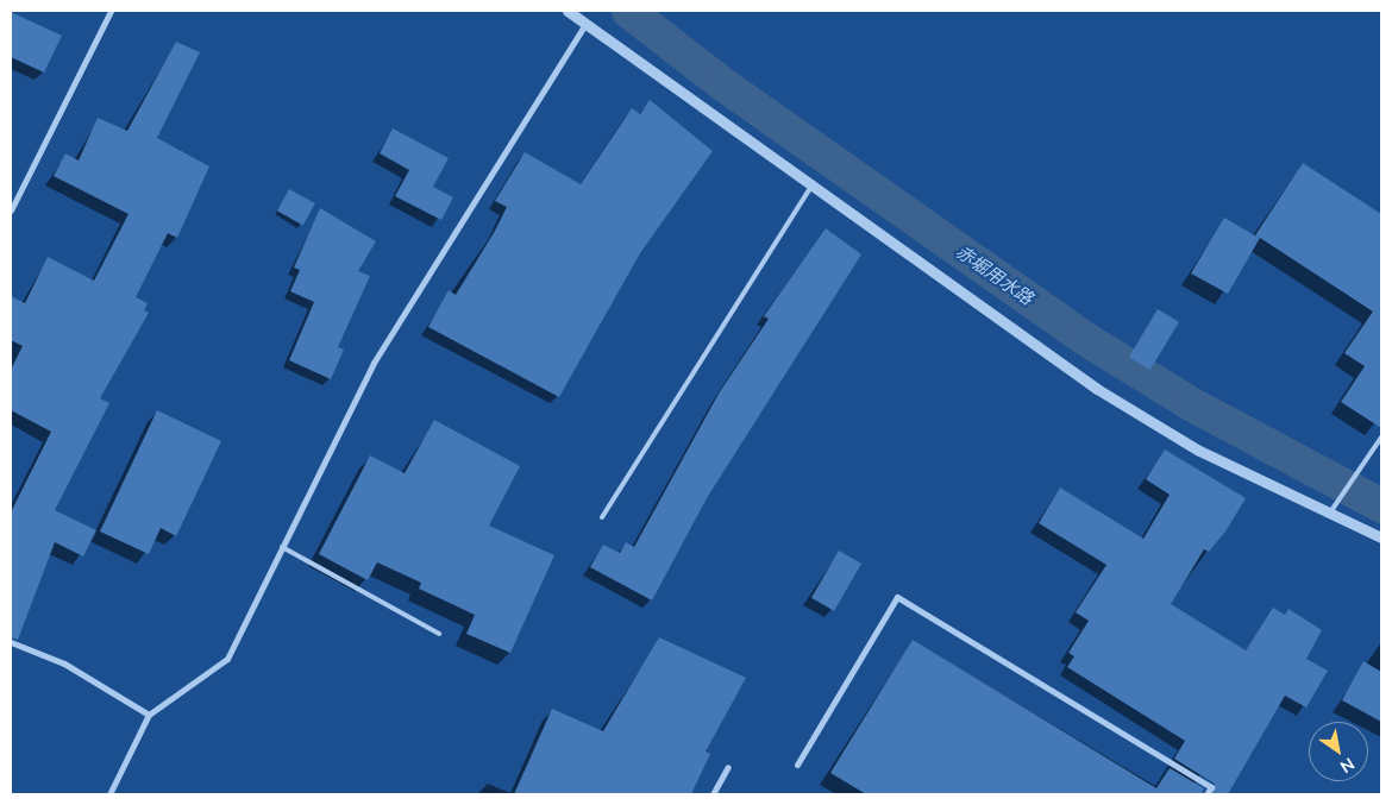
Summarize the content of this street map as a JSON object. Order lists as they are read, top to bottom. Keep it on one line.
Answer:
{"water":["赤堀用水路"],"north":"bottom right"}
